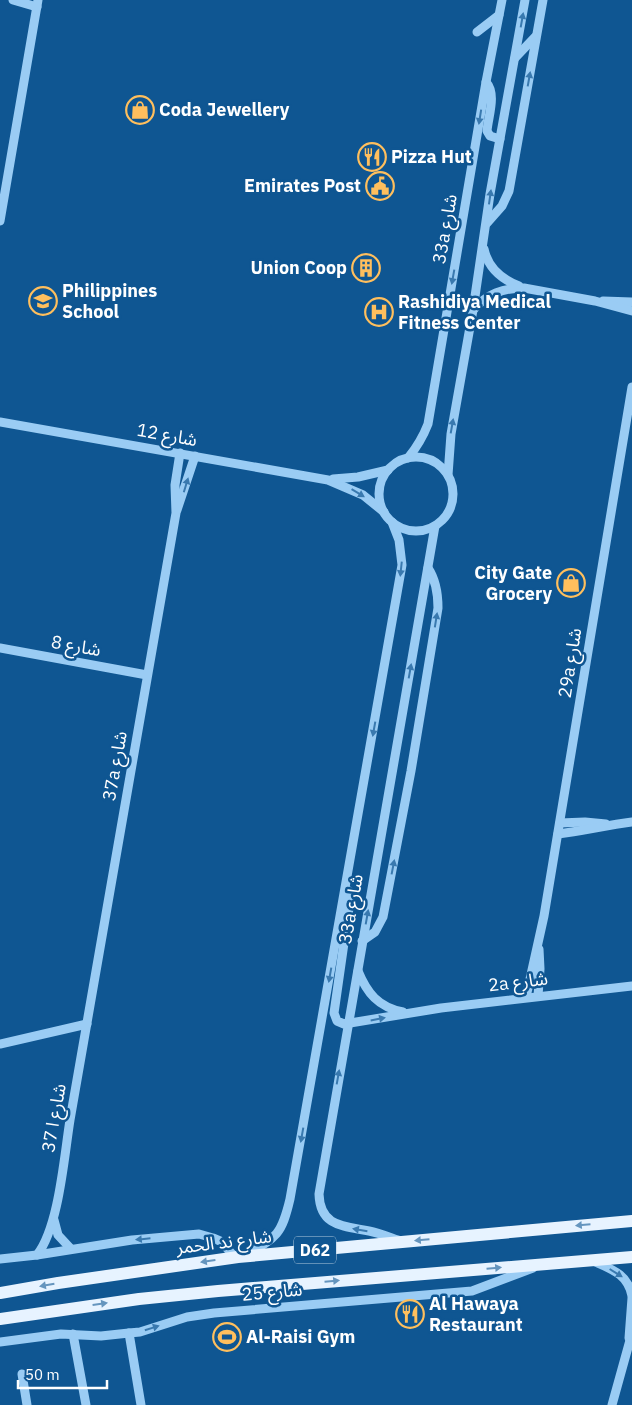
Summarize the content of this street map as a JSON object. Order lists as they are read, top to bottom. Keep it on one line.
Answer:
{"streets":{"main road":["شارع ند الحمر","D62"],"street":["33a شارع","شارع 12","شارع 8","29a شارع","37a شارع","2a شارع","شارع ا 37","شارع 25"]},"crossings":[["33a شارع","شارع 12"],["33a شارع","2a شارع"],["33a شارع","شارع ند الحمر"],["شارع 12","37a شارع"],["شارع 8","37a شارع"],["29a شارع","2a شارع"],["37a شارع","شارع ا 37"],["D62","شارع 25"]],"one_way":["شارع 25"],"places":{"shop":["Coda Jewellery","City Gate Grocery"],"restaurant":["Pizza Hut","Al Hawaya Restaurant"],"public building":["Emirates Post"],"building":["Union Coop"],"school or university":["Philippines School"],"hospital":["Rashidiya Medical Fitness Center"],"sports":["Al-Raisi Gym"]},"scale_bar":"50 m"}
